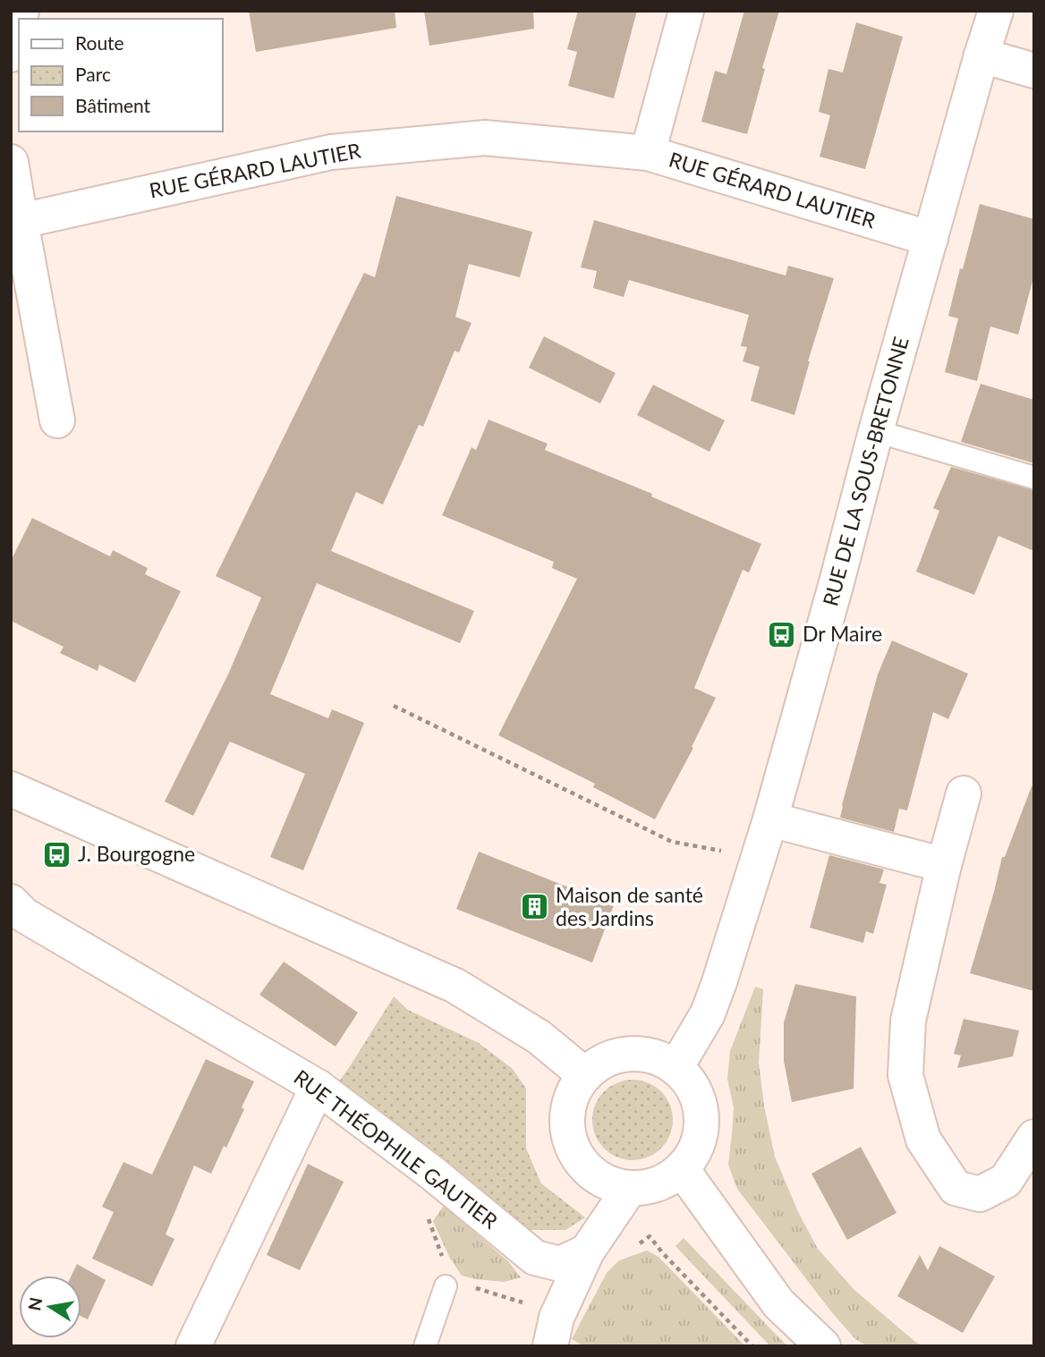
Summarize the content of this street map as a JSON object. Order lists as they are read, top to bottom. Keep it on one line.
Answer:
{"streets":{"street":["RUE GÉRARD LAUTIER","RUE DE LA SOUS-BRETONNE","RUE THÉOPHILE GAUTIER"]},"crossings":[["RUE GÉRARD LAUTIER","RUE DE LA SOUS-BRETONNE"]],"places":{"bus stop":["Dr Maire","J. Bourgogne"],"building":["Maison de santé des Jardins"]},"legend":["Route","Parc","Bâtiment"],"north":"left"}
